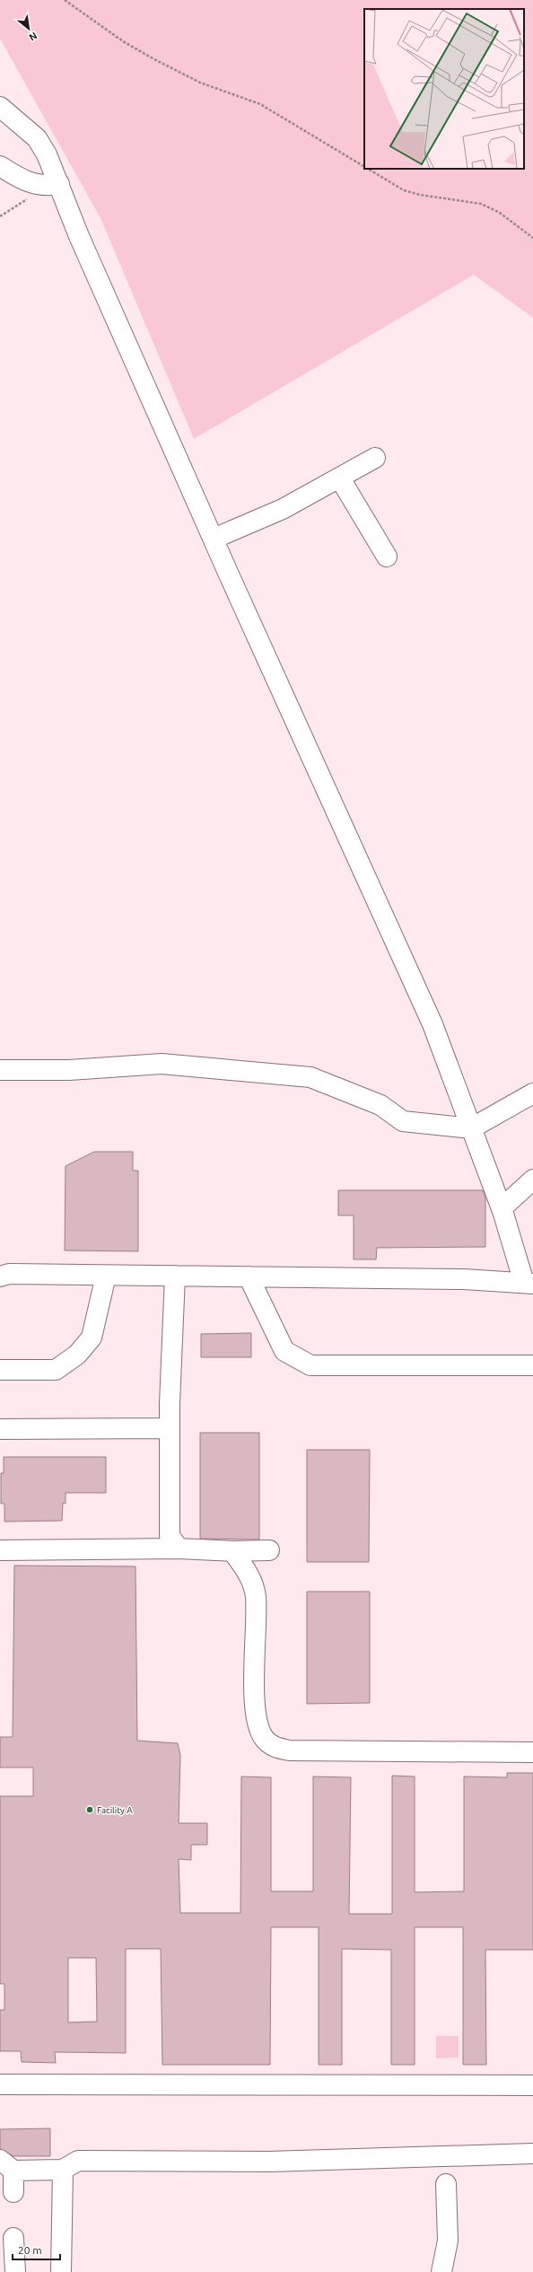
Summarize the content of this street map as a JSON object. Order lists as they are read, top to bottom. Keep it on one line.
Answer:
{"places":["Facility A"],"scale_bar":"20 m","north":"bottom right"}
